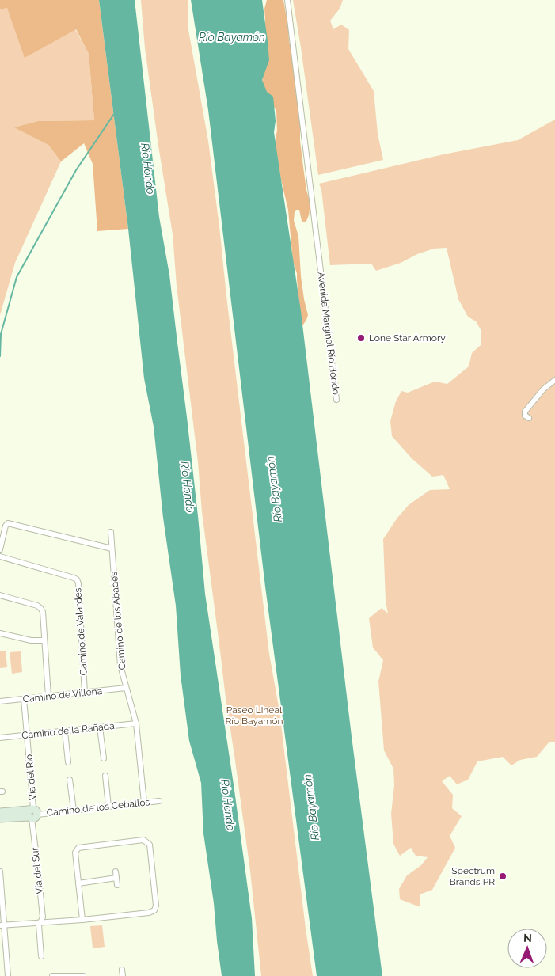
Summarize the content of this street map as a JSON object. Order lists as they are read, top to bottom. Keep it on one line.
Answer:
{"streets":{"street":["Avenida Marginal Río Hondo","Camino de los Abades","Camino de Valardes","Camino de Villena","Camino de la Rañada","Vía del Río","Camino de los Ceballos","Vía del Sur"]},"crossings":[["Camino de los Abades","Camino de Villena"],["Camino de los Abades","Camino de la Rañada"],["Camino de los Abades","Camino de los Ceballos"],["Camino de Valardes","Camino de Villena"],["Camino de Villena","Vía del Río"],["Camino de la Rañada","Vía del Río"],["Vía del Río","Camino de los Ceballos"],["Vía del Río","Vía del Sur"],["Camino de los Ceballos","Vía del Sur"]],"water":["Río Bayamón","Río Hondo"],"parks":["Paseo Lineal Río Bayamón"],"places":["Lone Star Armory","Spectrum Brands PR"],"north":"top"}
